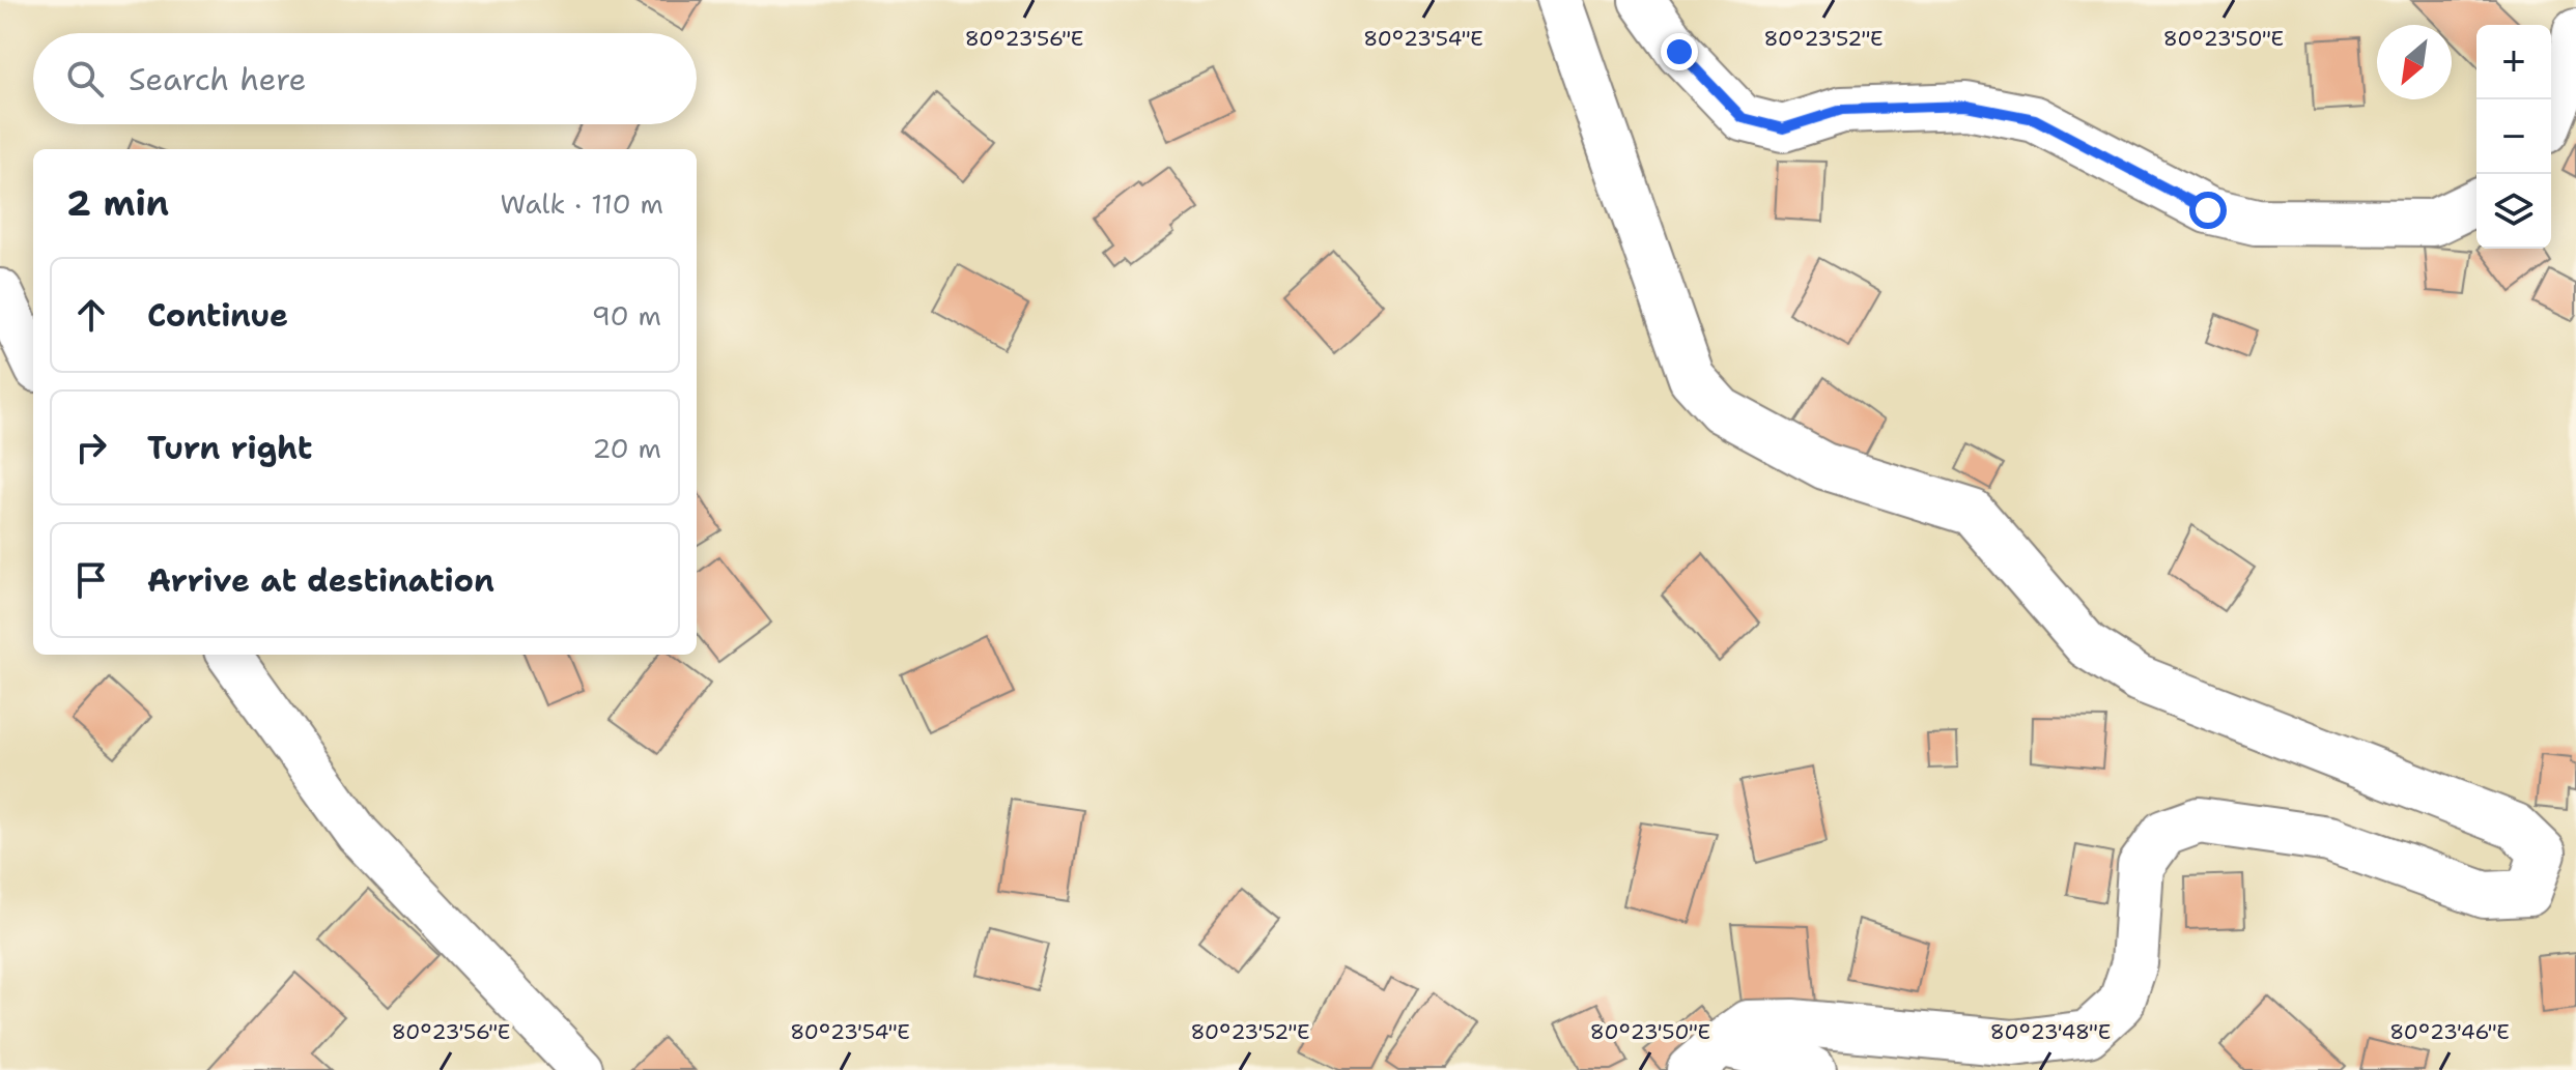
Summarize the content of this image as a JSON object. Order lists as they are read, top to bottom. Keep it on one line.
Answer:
{"north":"bottom left","page":{"map_buttons":["+","−"],"search":"Search here","heading":["2 min","Walk · 110 m"],"list":[["Continue","90 m"],["Turn right","20 m"],"Arrive at destination"]},"coordinates":["80°23'56\"E","80°23'54\"E","80°23'52\"E","80°23'50\"E","80°23'48\"E","80°23'46\"E"]}
